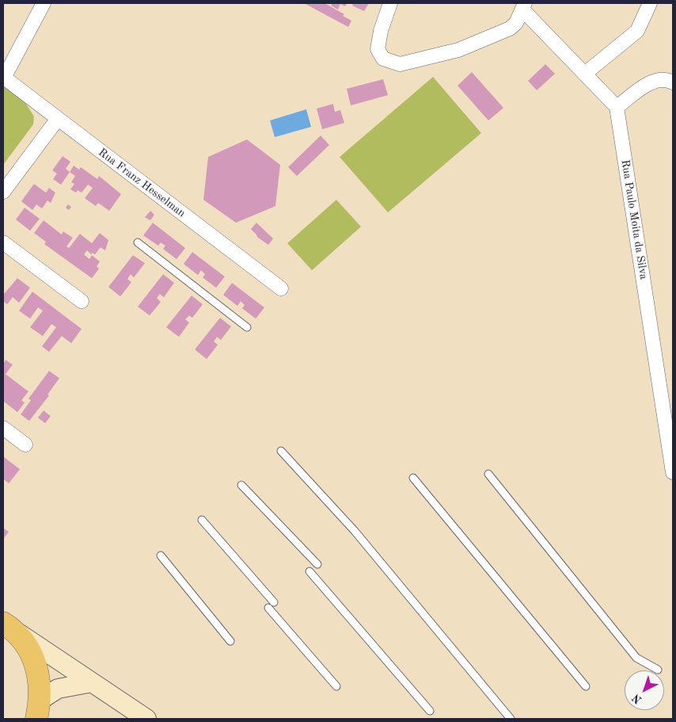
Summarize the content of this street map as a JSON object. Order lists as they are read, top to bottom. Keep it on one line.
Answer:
{"streets":{"street":["Rua Franz Hesselman","Rua Paulo Moita da Silva"]},"north":"bottom left"}
